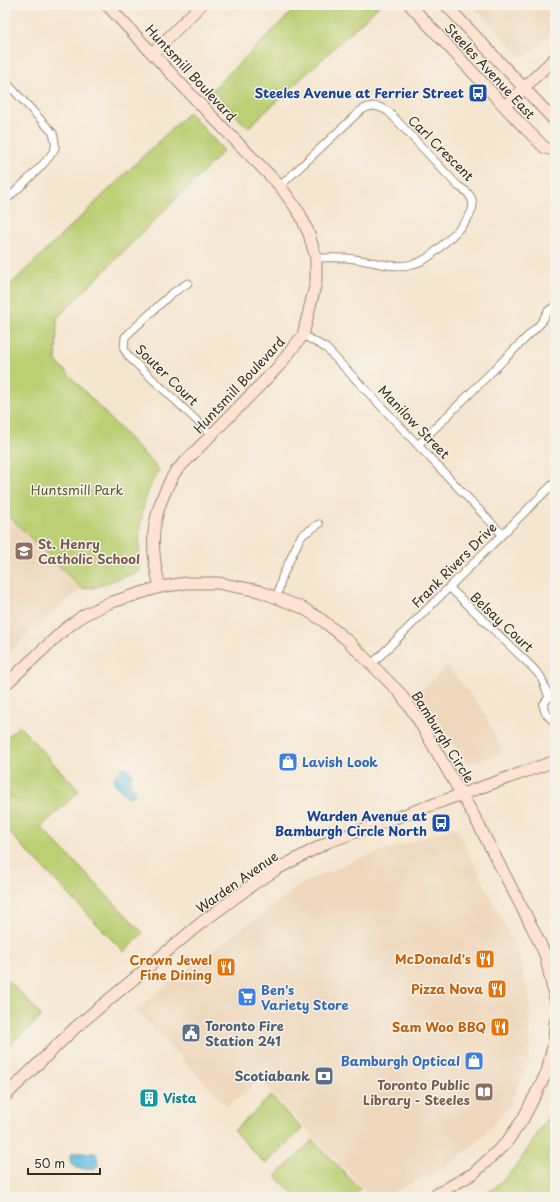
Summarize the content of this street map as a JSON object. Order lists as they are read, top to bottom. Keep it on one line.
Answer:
{"streets":{"street":["Steeles Avenue East","Huntsmill Boulevard","Carl Crescent","Souter Court","Manilow Street","Frank Rivers Drive","Belsay Court","Bamburgh Circle","Warden Avenue"]},"crossings":[["Huntsmill Boulevard","Carl Crescent"],["Huntsmill Boulevard","Souter Court"],["Huntsmill Boulevard","Manilow Street"],["Huntsmill Boulevard","Bamburgh Circle"],["Manilow Street","Frank Rivers Drive"],["Frank Rivers Drive","Belsay Court"],["Frank Rivers Drive","Bamburgh Circle"],["Bamburgh Circle","Warden Avenue"]],"parks":["Huntsmill Park"],"places":{"bus stop":["Steeles Avenue at Ferrier Street","Warden Avenue at Bamburgh Circle North"],"school or university":["St. Henry Catholic School"],"shop":["Lavish Look","Bamburgh Optical"],"restaurant":["McDonald's","Crown Jewel Fine Dining","Pizza Nova","Sam Woo BBQ"],"supermarket":["Ben's Variety Store"],"public building":["Toronto Fire Station 241"],"bank":["Scotiabank"],"library":["Toronto Public Library - Steeles"],"building":["Vista"]},"scale_bar":"50 m"}
